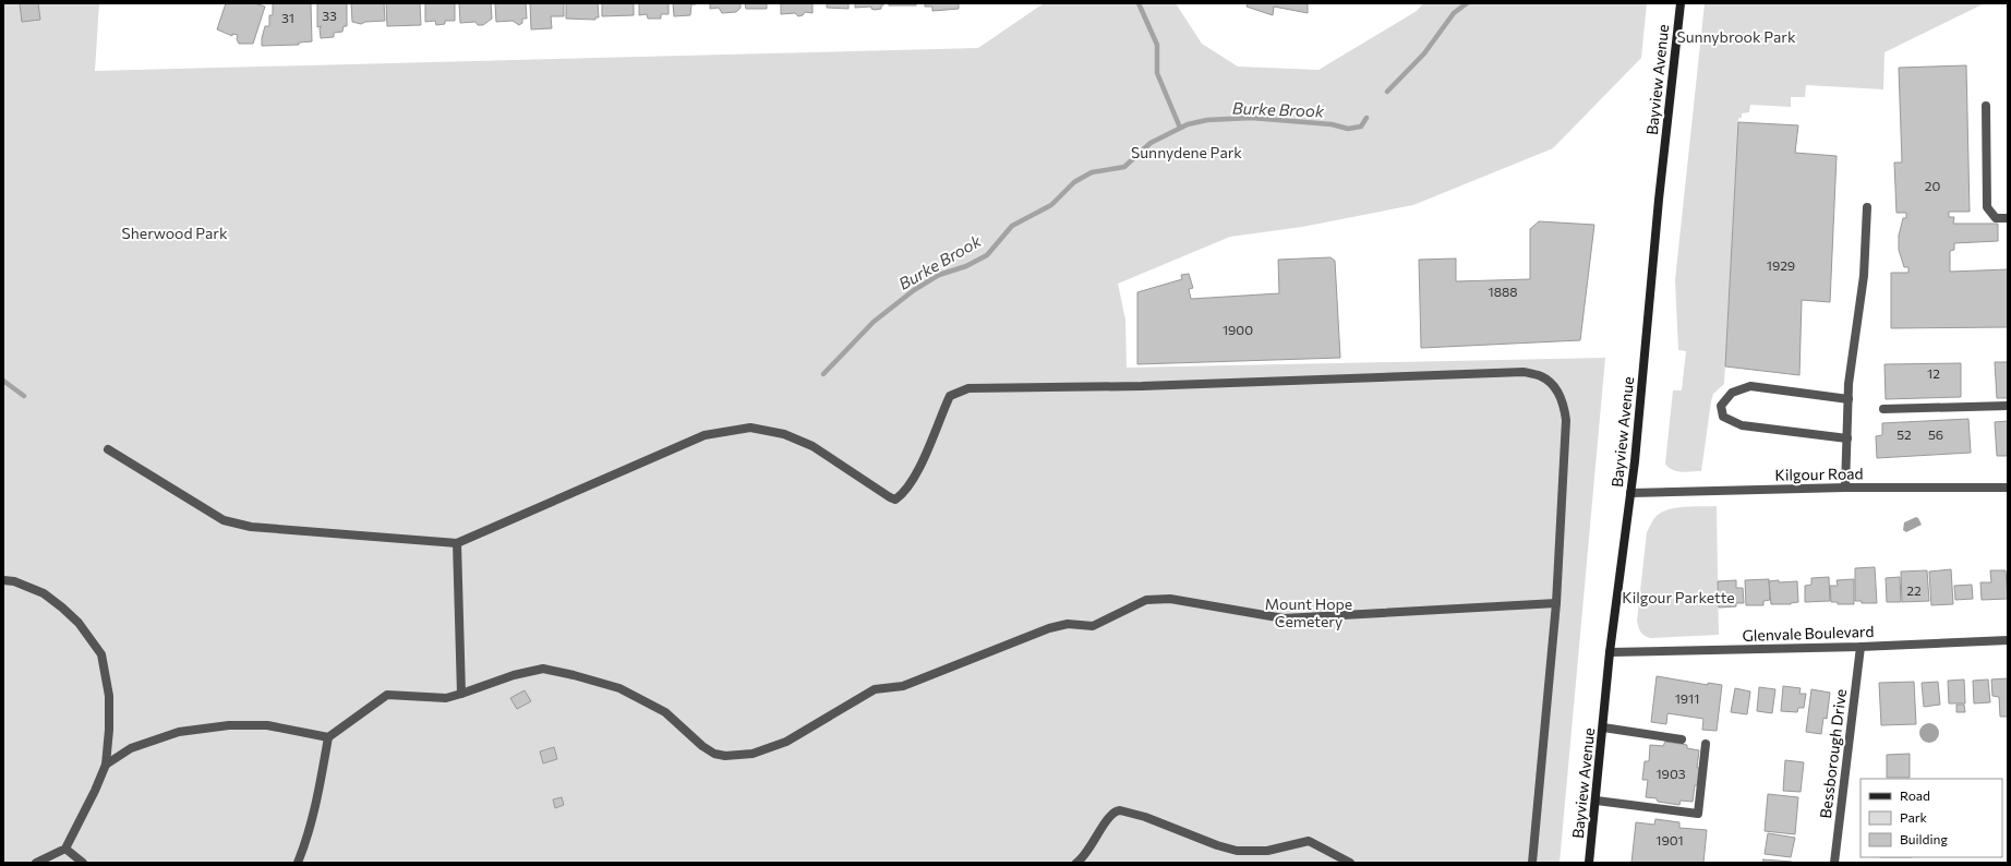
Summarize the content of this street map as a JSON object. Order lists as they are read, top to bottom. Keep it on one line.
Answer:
{"streets":{"main road":["Bayview Avenue"],"street":["Kilgour Road","Glenvale Boulevard","Bessborough Drive"]},"crossings":[["Bayview Avenue","Kilgour Road"],["Bayview Avenue","Glenvale Boulevard"],["Glenvale Boulevard","Bessborough Drive"]],"water":["Burke Brook"],"parks":["Sunnybrook Park","Sunnydene Park","Sherwood Park","Kilgour Parkette","Mount Hope Cemetery"],"house_numbers":["33","31","20","1929","1888","1900","12","52","56","22","1911","1903","1901"],"legend":["Road","Park","Building"]}
